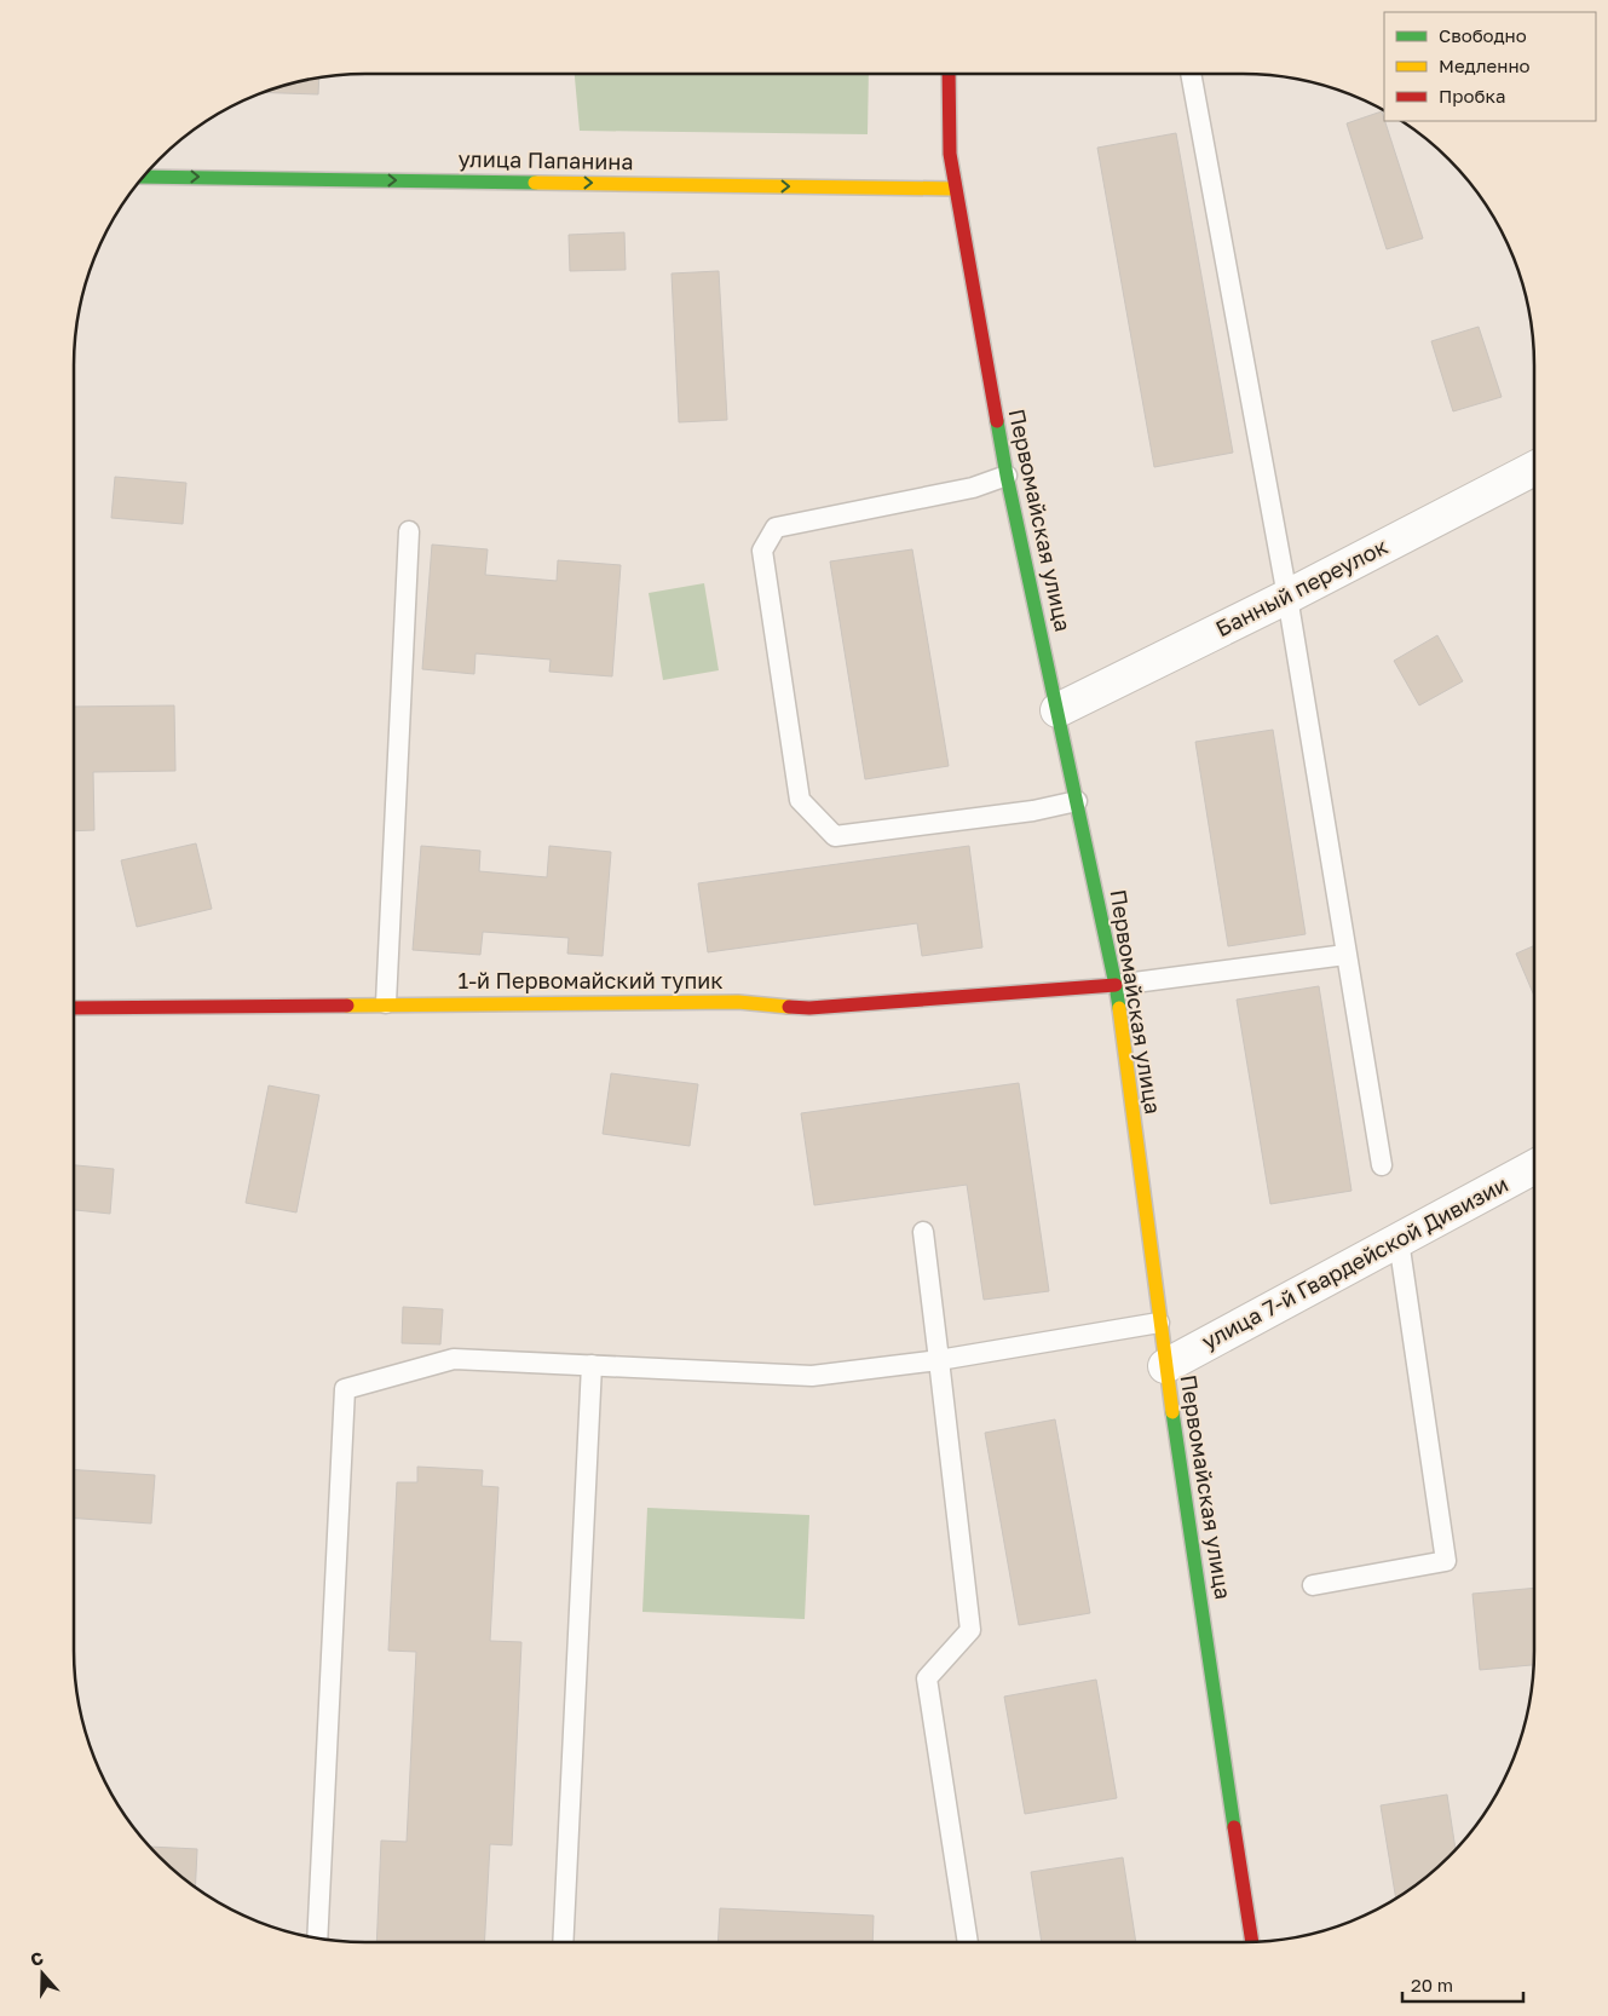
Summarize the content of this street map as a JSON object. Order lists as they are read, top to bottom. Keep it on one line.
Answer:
{"streets":{"main road":["улица Папанина","Первомайская улица","1-й Первомайский тупик"],"street":["Банный переулок","улица 7-й Гвардейской Дивизии"]},"crossings":[["улица Папанина","Первомайская улица"],["Первомайская улица","Банный переулок"],["Первомайская улица","1-й Первомайский тупик"],["Первомайская улица","улица 7-й Гвардейской Дивизии"]],"one_way":["улица Папанина"],"legend":["Свободно","Медленно","Пробка"],"scale_bar":"20 m","north":"top"}
